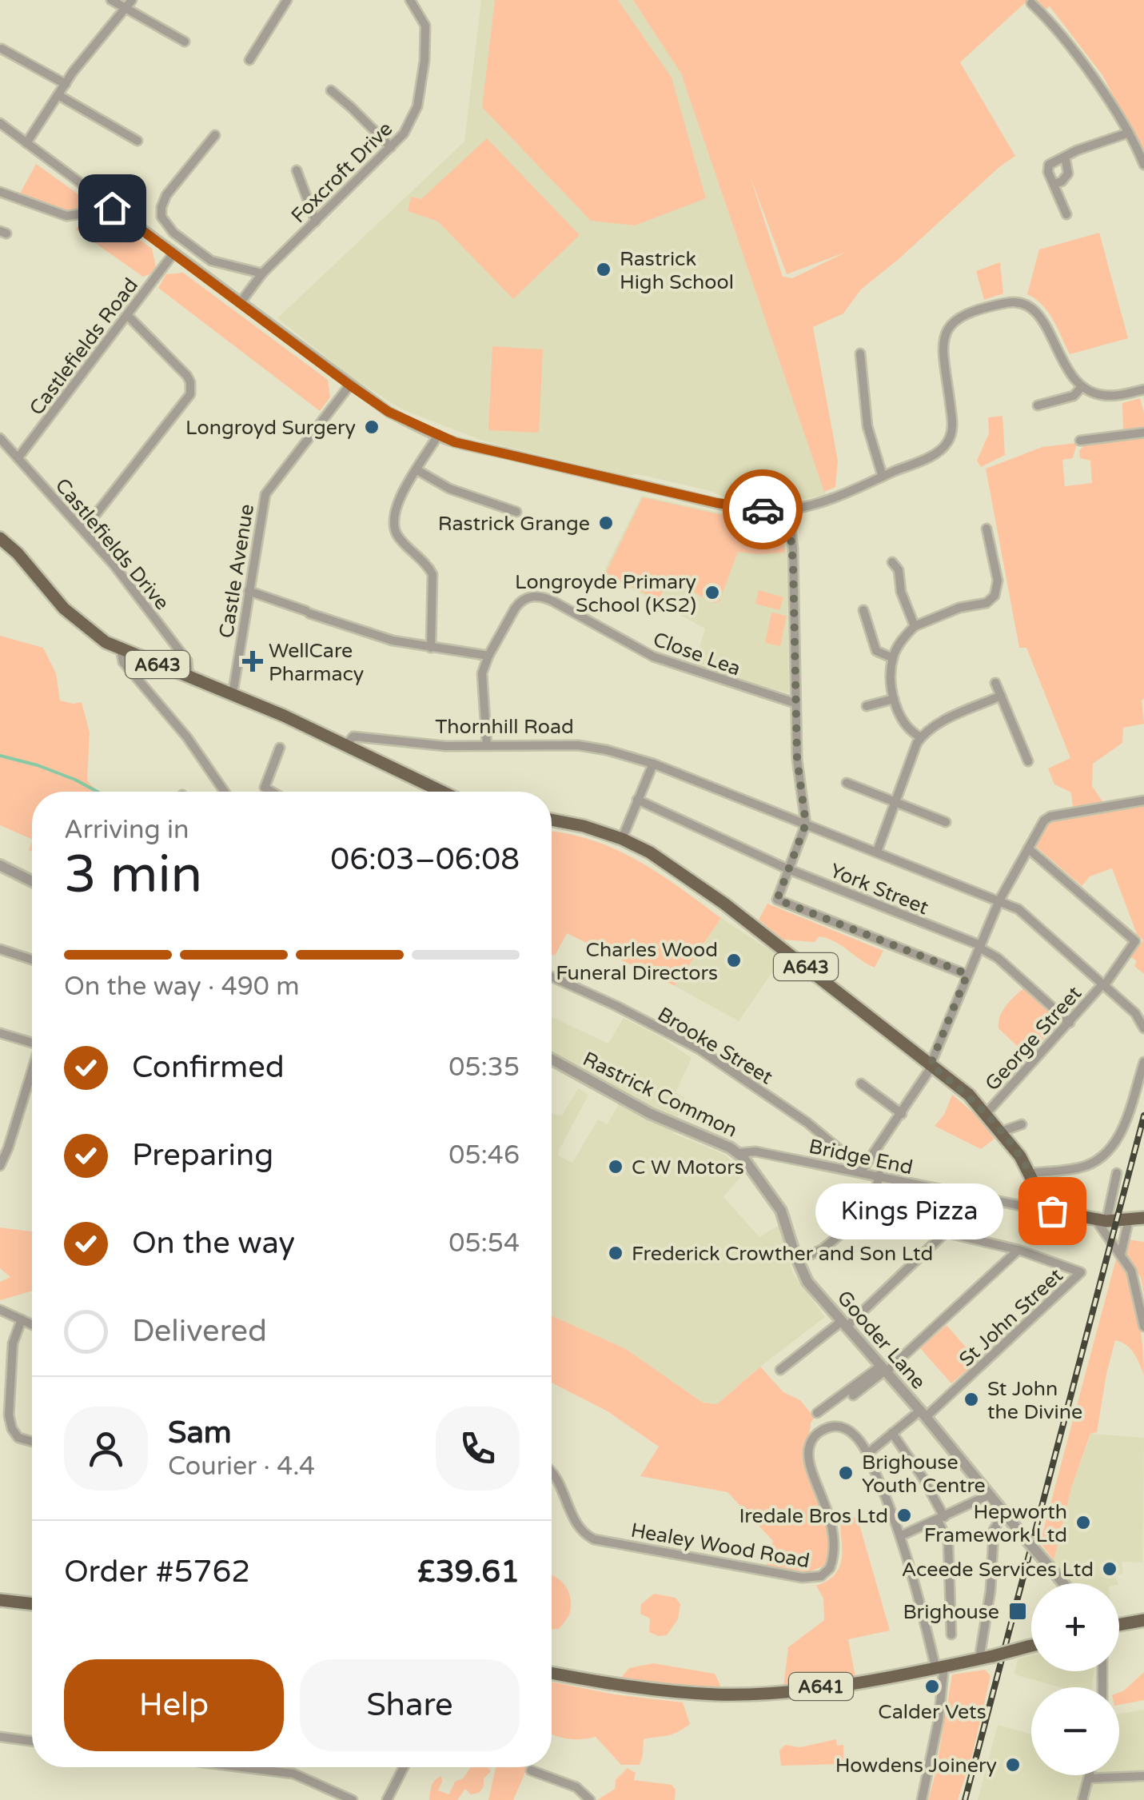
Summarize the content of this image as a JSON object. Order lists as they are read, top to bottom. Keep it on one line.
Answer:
{"streets":{"main road":["A643","A641"],"street":["Foxcroft Drive","Castlefields Road","Castlefields Drive","Castle Avenue","Close Lea","Thornhill Road","York Street","George Street","Brooke Street","Rastrick Common","Bridge End","St John Street","Gooder Lane","Healey Wood Road"]},"crossings":[["Castlefields Road","Castlefields Drive"],["Castlefields Drive","A643"],["Castle Avenue","A643"],["A643","Thornhill Road"],["A643","George Street"],["A643","Bridge End"],["Thornhill Road","George Street"],["York Street","George Street"],["Brooke Street","Bridge End"],["Rastrick Common","Bridge End"],["Rastrick Common","Gooder Lane"],["St John Street","Gooder Lane"],["St John Street","Healey Wood Road"],["Healey Wood Road","A641"]],"places":{"other":["Rastrick High School","Longroyd Surgery","Rastrick Grange","Longroyde Primary School (KS2)","Charles Wood Funeral Directors","C W Motors","Kings Pizza","Frederick Crowther and Son Ltd","St John the Divine","Brighouse Youth Centre","Iredale Bros Ltd","Hepworth Framework Ltd","Aceede Services Ltd","Calder Vets","Howdens Joinery"],"health":["WellCare Pharmacy"],"transit":["Brighouse"]},"page":{"heading":["3 min","Arriving in","06:03–06:08"],"panel":["Sam","Courier · 4.4","Order #5762","£39.61"],"bar":"On the way · 490 m","list":[["Confirmed","05:35"],["Preparing","05:46"],["On the way","05:54"],"Delivered"],"bubble":"Kings Pizza","map_buttons":["+","−"],"buttons":["Help","Share"]}}
